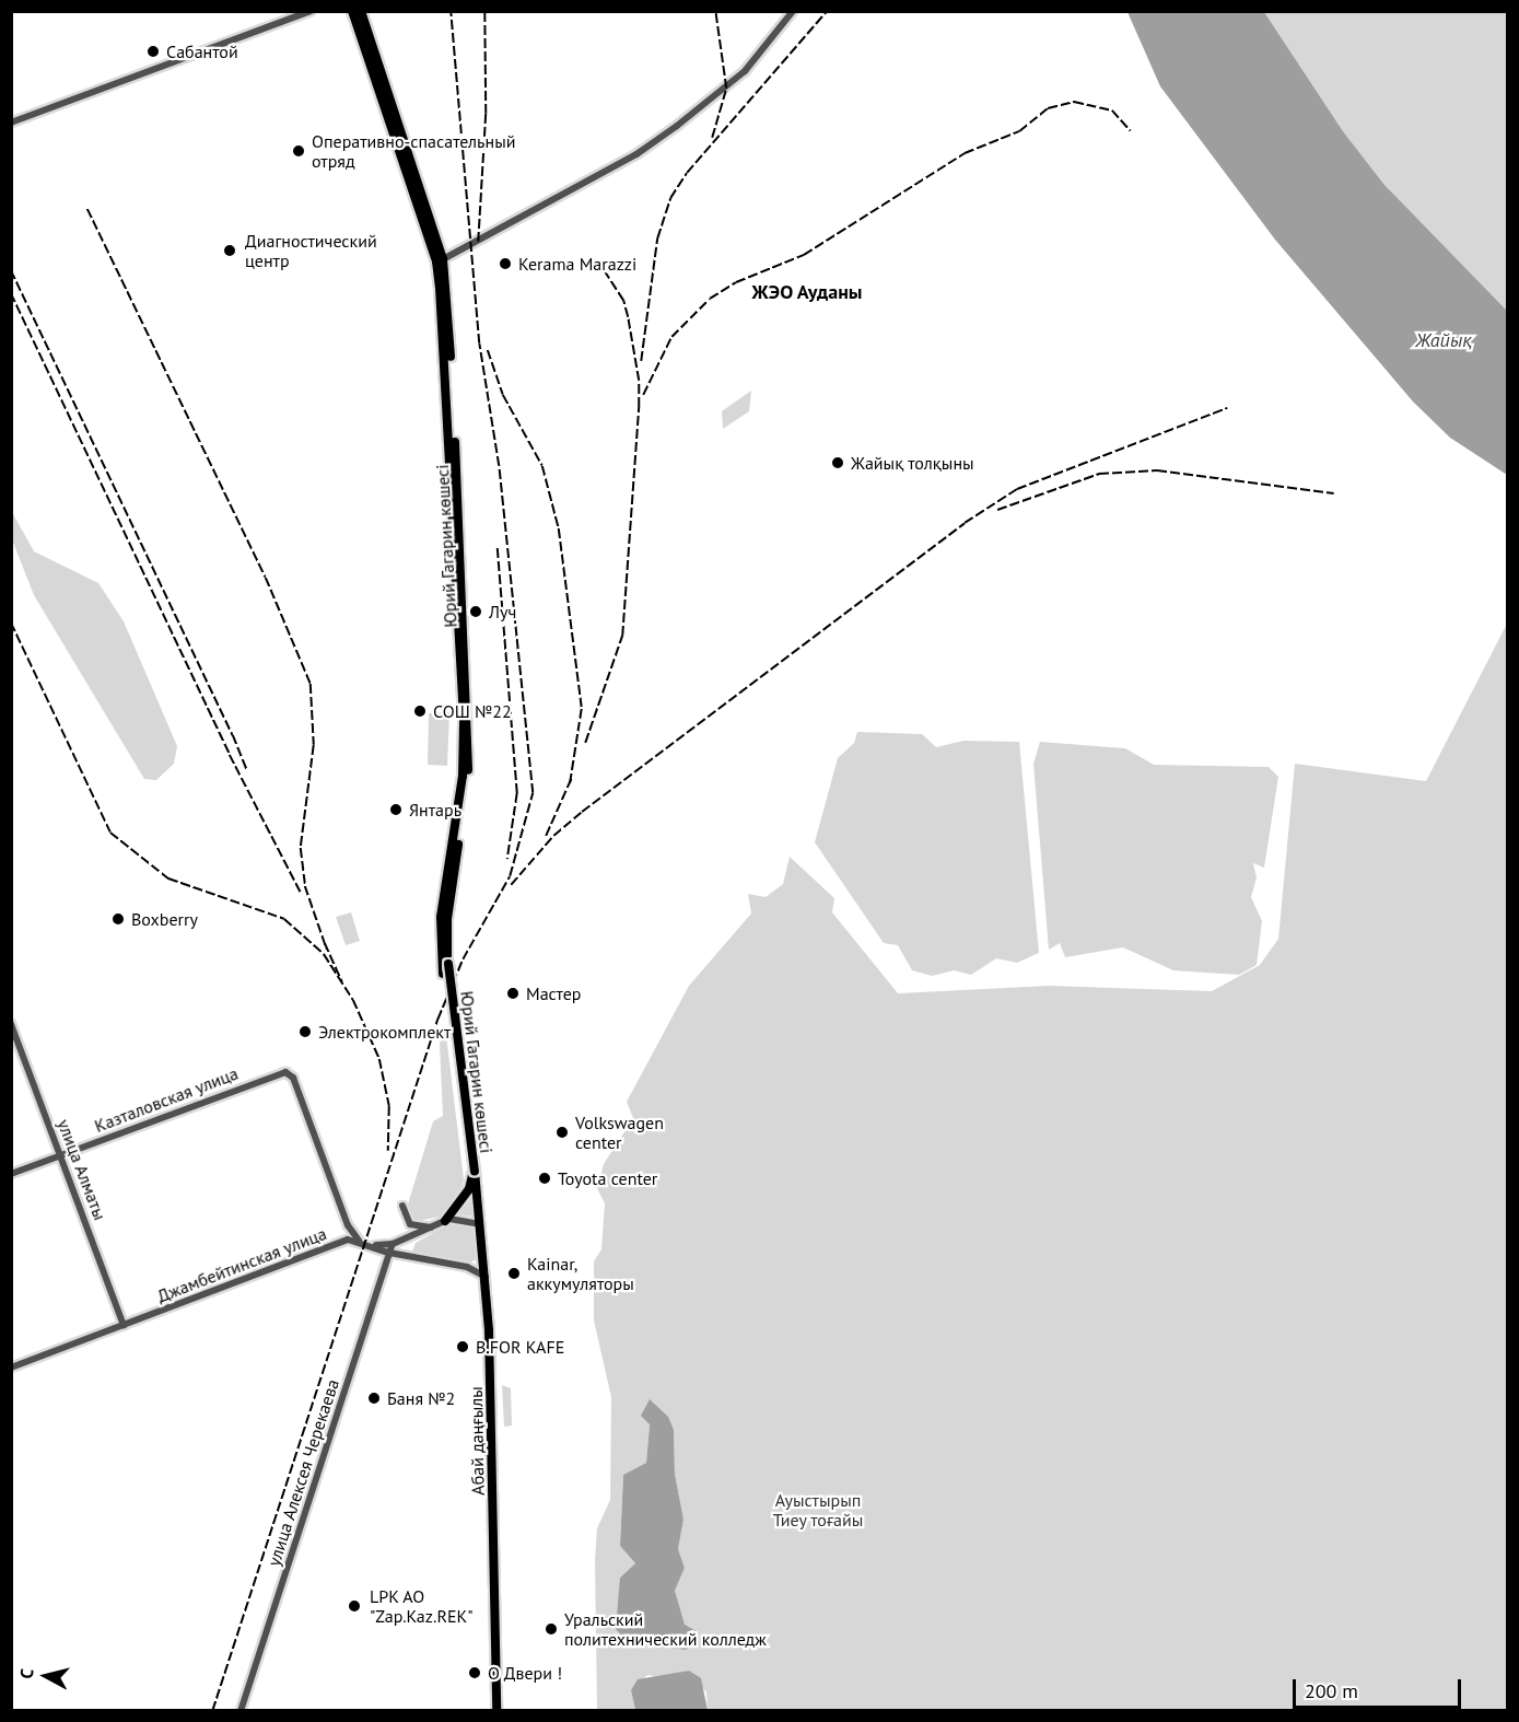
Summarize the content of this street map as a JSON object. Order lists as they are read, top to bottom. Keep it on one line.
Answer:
{"streets":{"main road":["Юрий Гагарин көшесі","Абай даңғылы"],"street":["Казталовская улица","улица Алматы","Джамбейтинская улица","улица Алексея Черекаева"]},"crossings":[["Юрий Гагарин көшесі","Абай даңғылы"],["Казталовская улица","улица Алматы"],["Казталовская улица","Джамбейтинская улица"],["улица Алматы","Джамбейтинская улица"],["Джамбейтинская улица","Абай даңғылы"],["Джамбейтинская улица","улица Алексея Черекаева"]],"districts":["ЖЭО Ауданы"],"water":["Жайық"],"parks":["Ауыстырып Тиеу тоғайы"],"places":["Сабантой","Оперативно-спасательный отряд","Диагностический центр","Kerama Marazzi","Жайық толқыны","Луч","СОШ №22","Янтарь","Boxberry","Мастер","Электрокомплект","Volkswagen center","Toyota center","Kainar, аккумуляторы","B.FOR KAFE","Баня №2","LPK AO \"Zap.Kaz.REK\"","Уральский политехнический колледж","О Двери !"],"scale_bar":"200 m","north":"left"}
